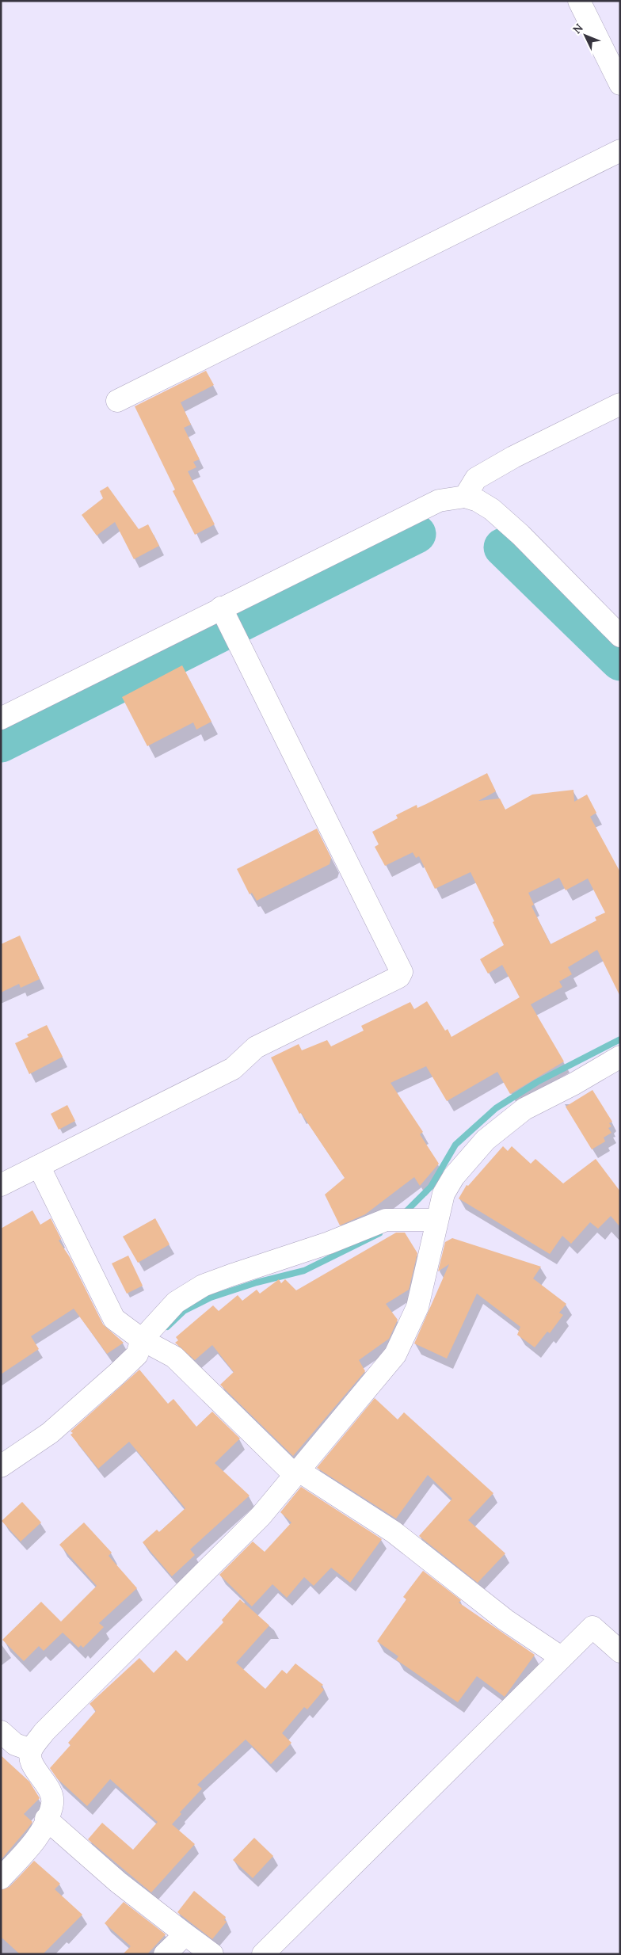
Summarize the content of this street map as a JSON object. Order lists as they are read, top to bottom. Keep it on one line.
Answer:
{"north":"top left"}
